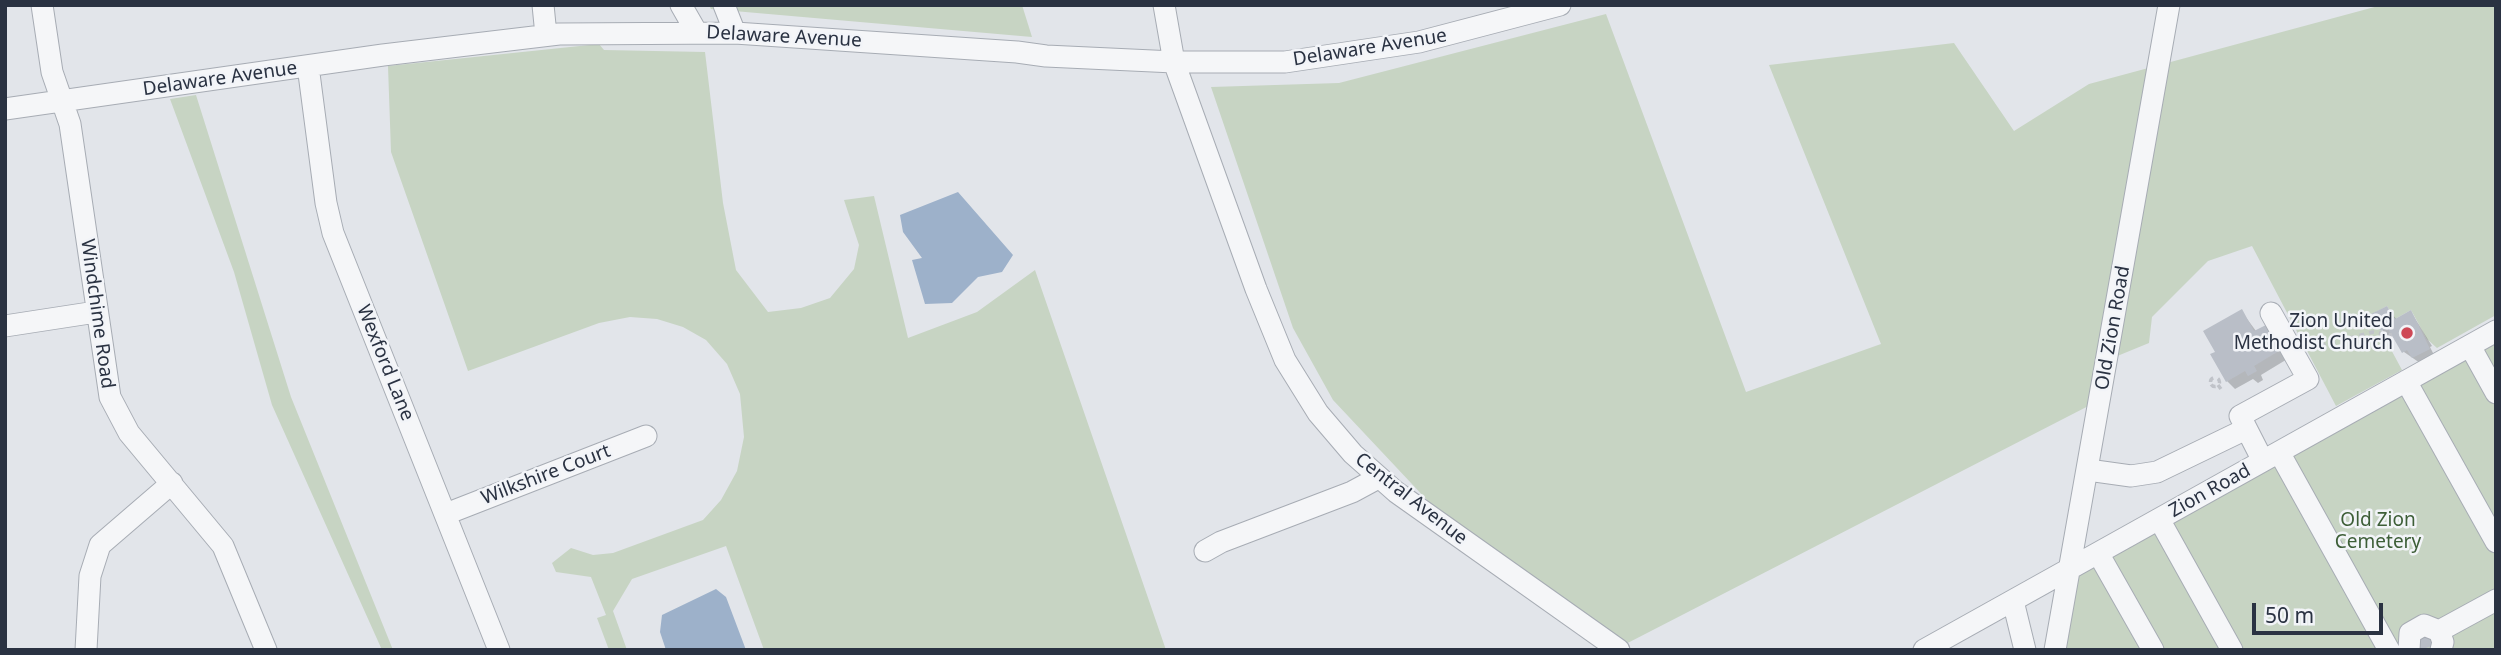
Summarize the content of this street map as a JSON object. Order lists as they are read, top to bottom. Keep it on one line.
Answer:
{"streets":{"street":["Delaware Avenue","Windchime Road","Old Zion Road","Wexford Lane","Wilkshire Court","Zion Road","Central Avenue"]},"crossings":[["Delaware Avenue","Windchime Road"],["Delaware Avenue","Wexford Lane"],["Delaware Avenue","Central Avenue"],["Old Zion Road","Zion Road"],["Wexford Lane","Wilkshire Court"]],"parks":["Old Zion Cemetery"],"places":["Zion United Methodist Church"],"scale_bar":"50 m"}
